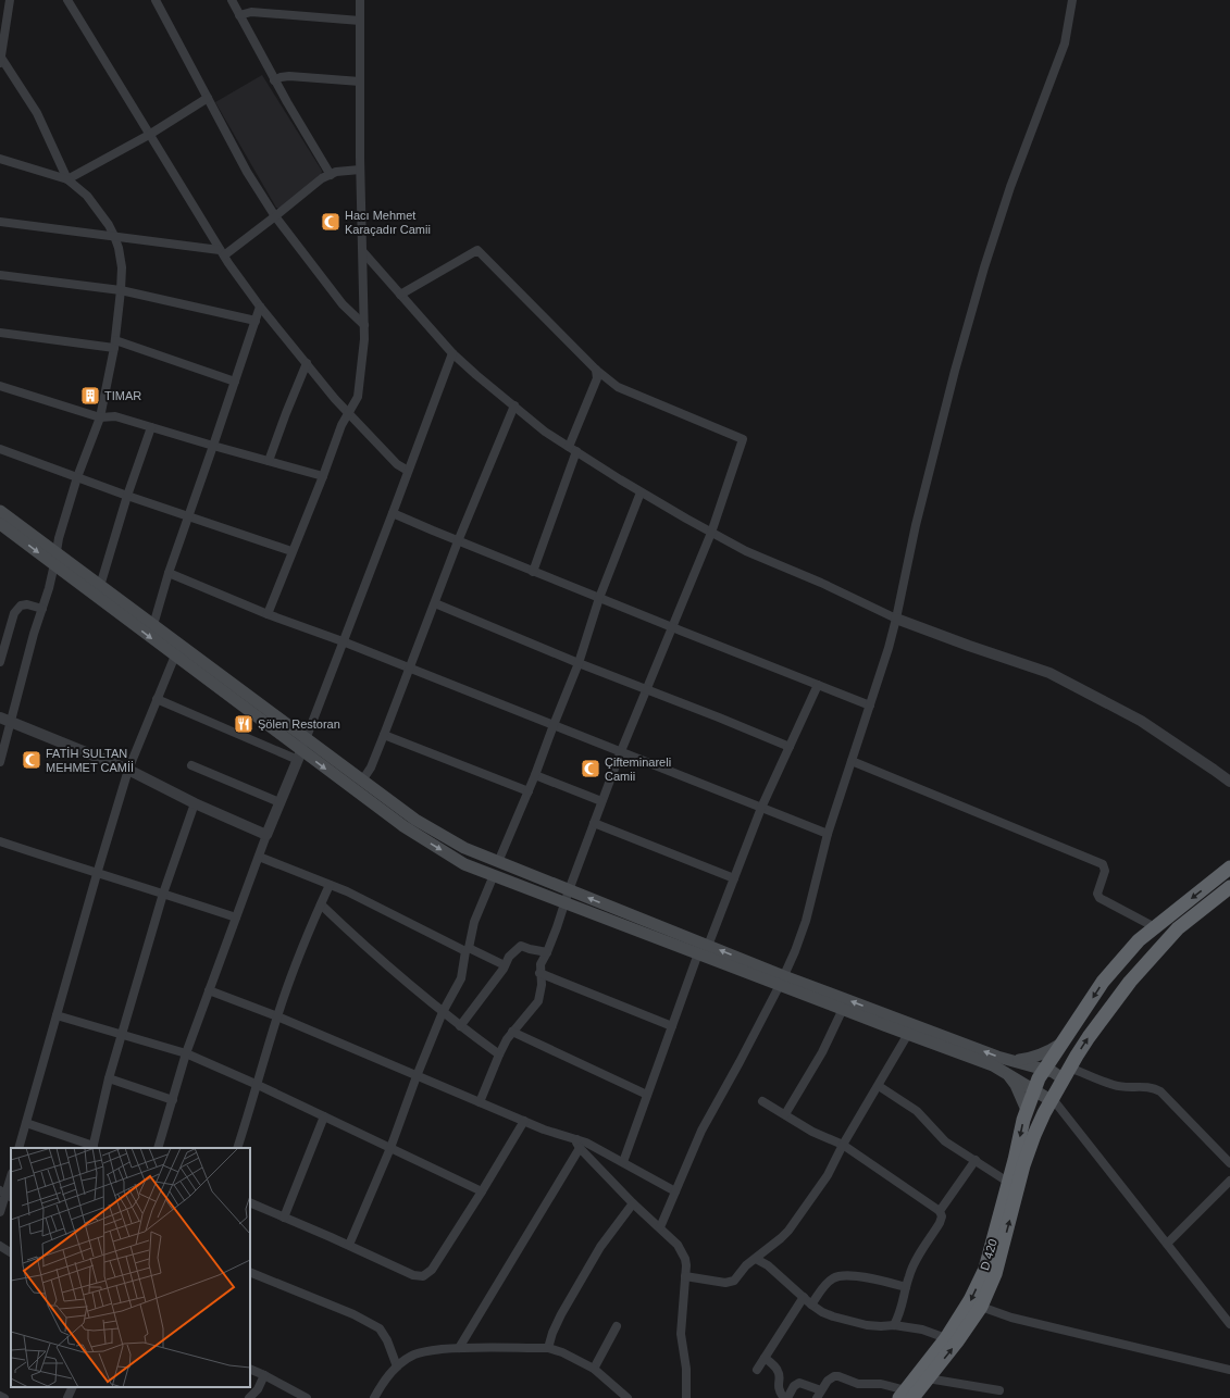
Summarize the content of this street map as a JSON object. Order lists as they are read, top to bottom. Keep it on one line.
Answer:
{"streets":{"highway":["D 420"]},"places":{"mosque":["Hacı Mehmet Karaçadır Camii","FATİH SULTAN MEHMET CAMİİ","Çifteminareli Camii"],"building":["TIMAR"],"restaurant":["Şölen Restoran"]}}
